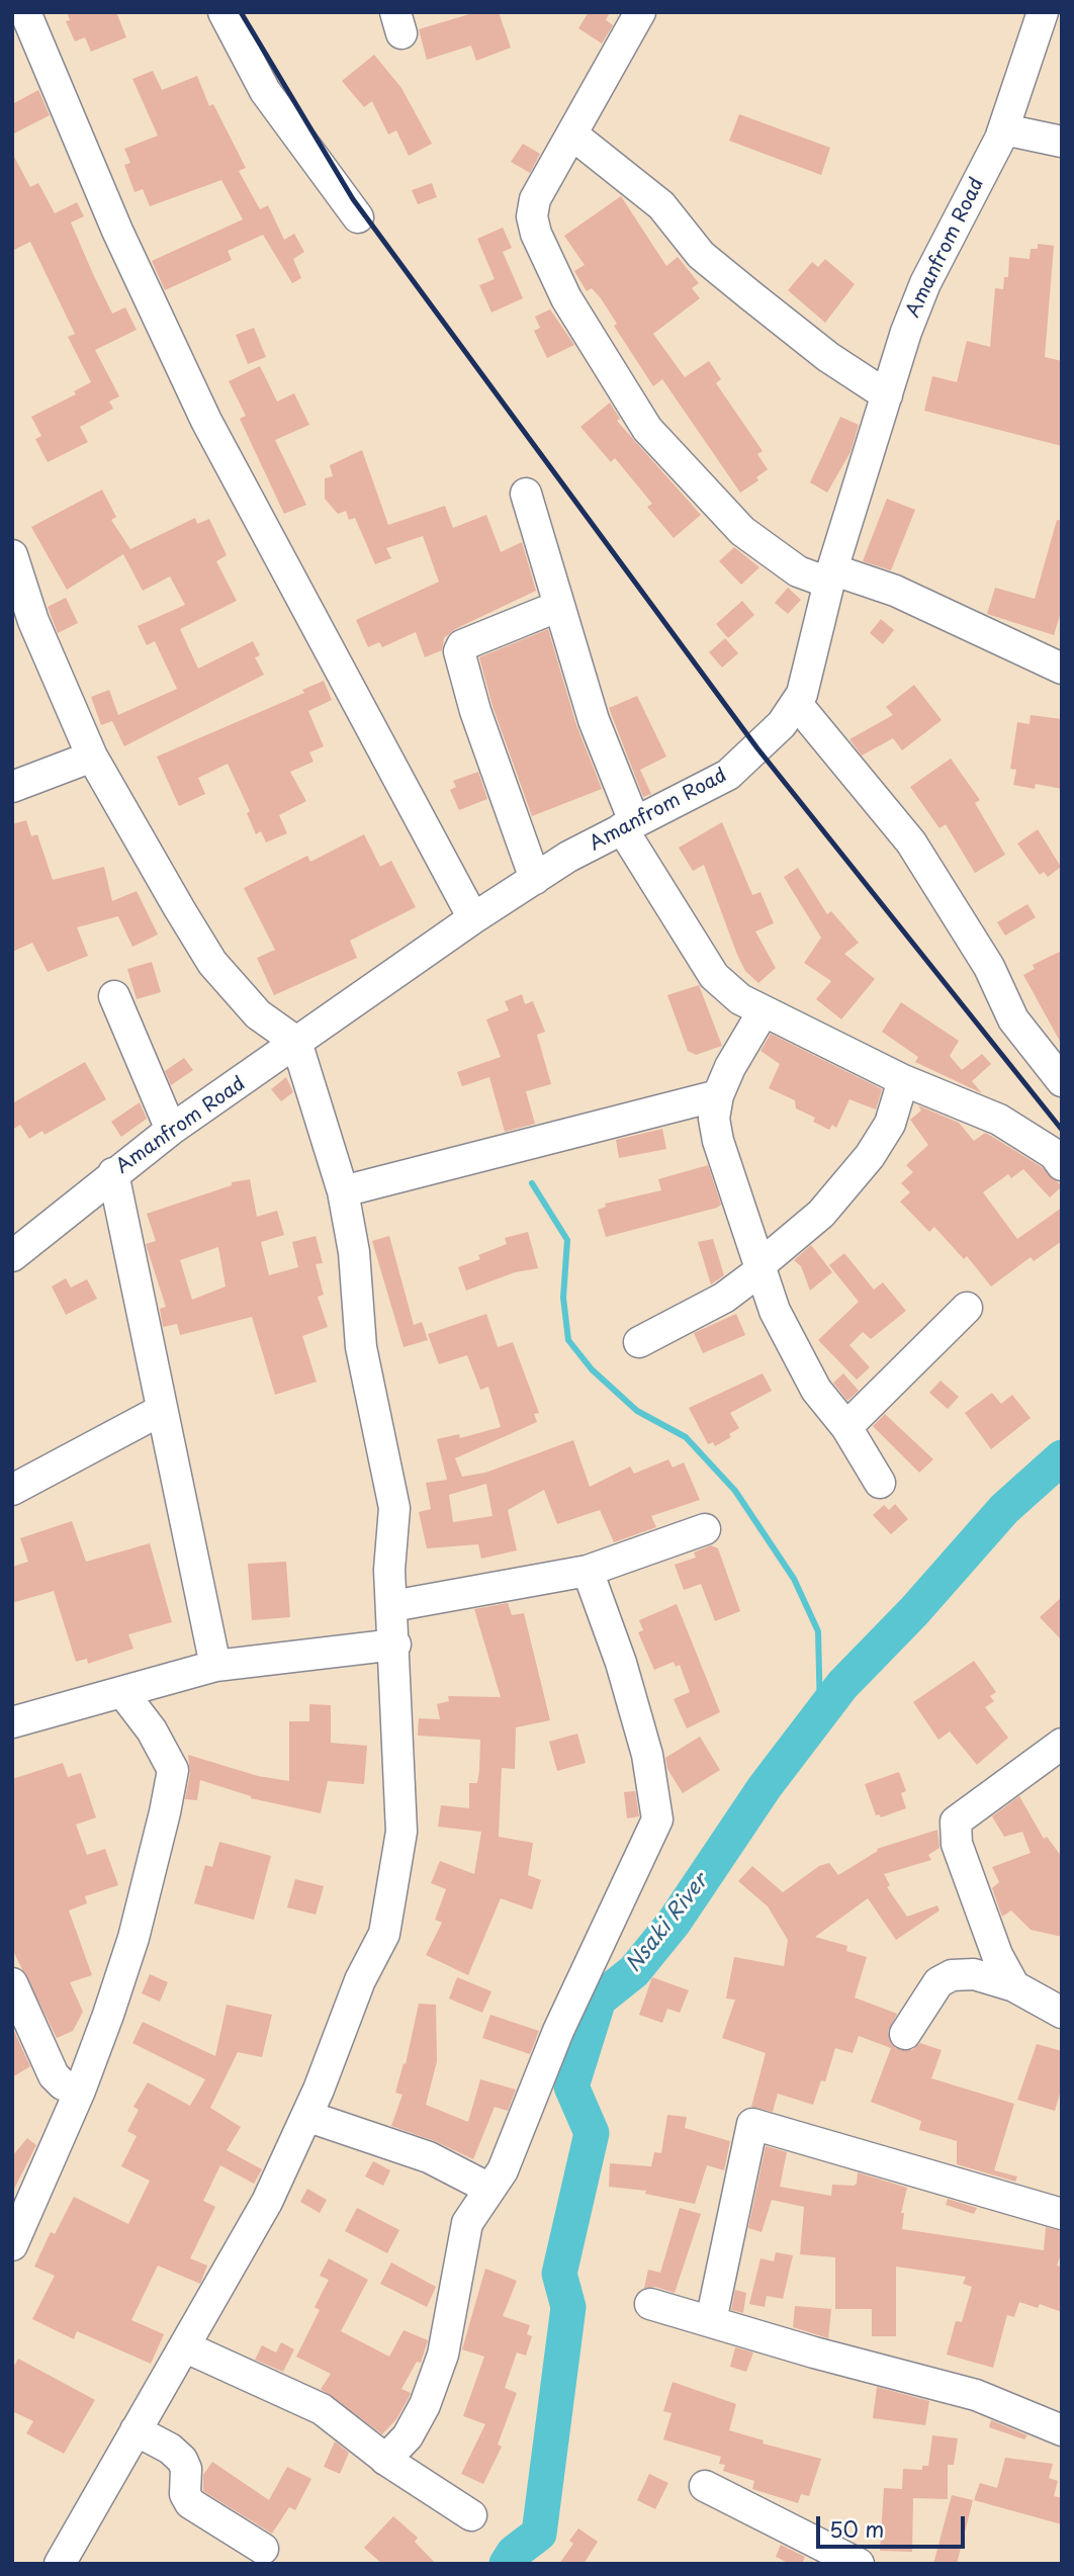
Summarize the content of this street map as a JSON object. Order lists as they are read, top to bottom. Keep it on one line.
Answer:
{"streets":{"street":["Amanfrom Road"]},"water":["Nsaki River"],"scale_bar":"50 m"}
